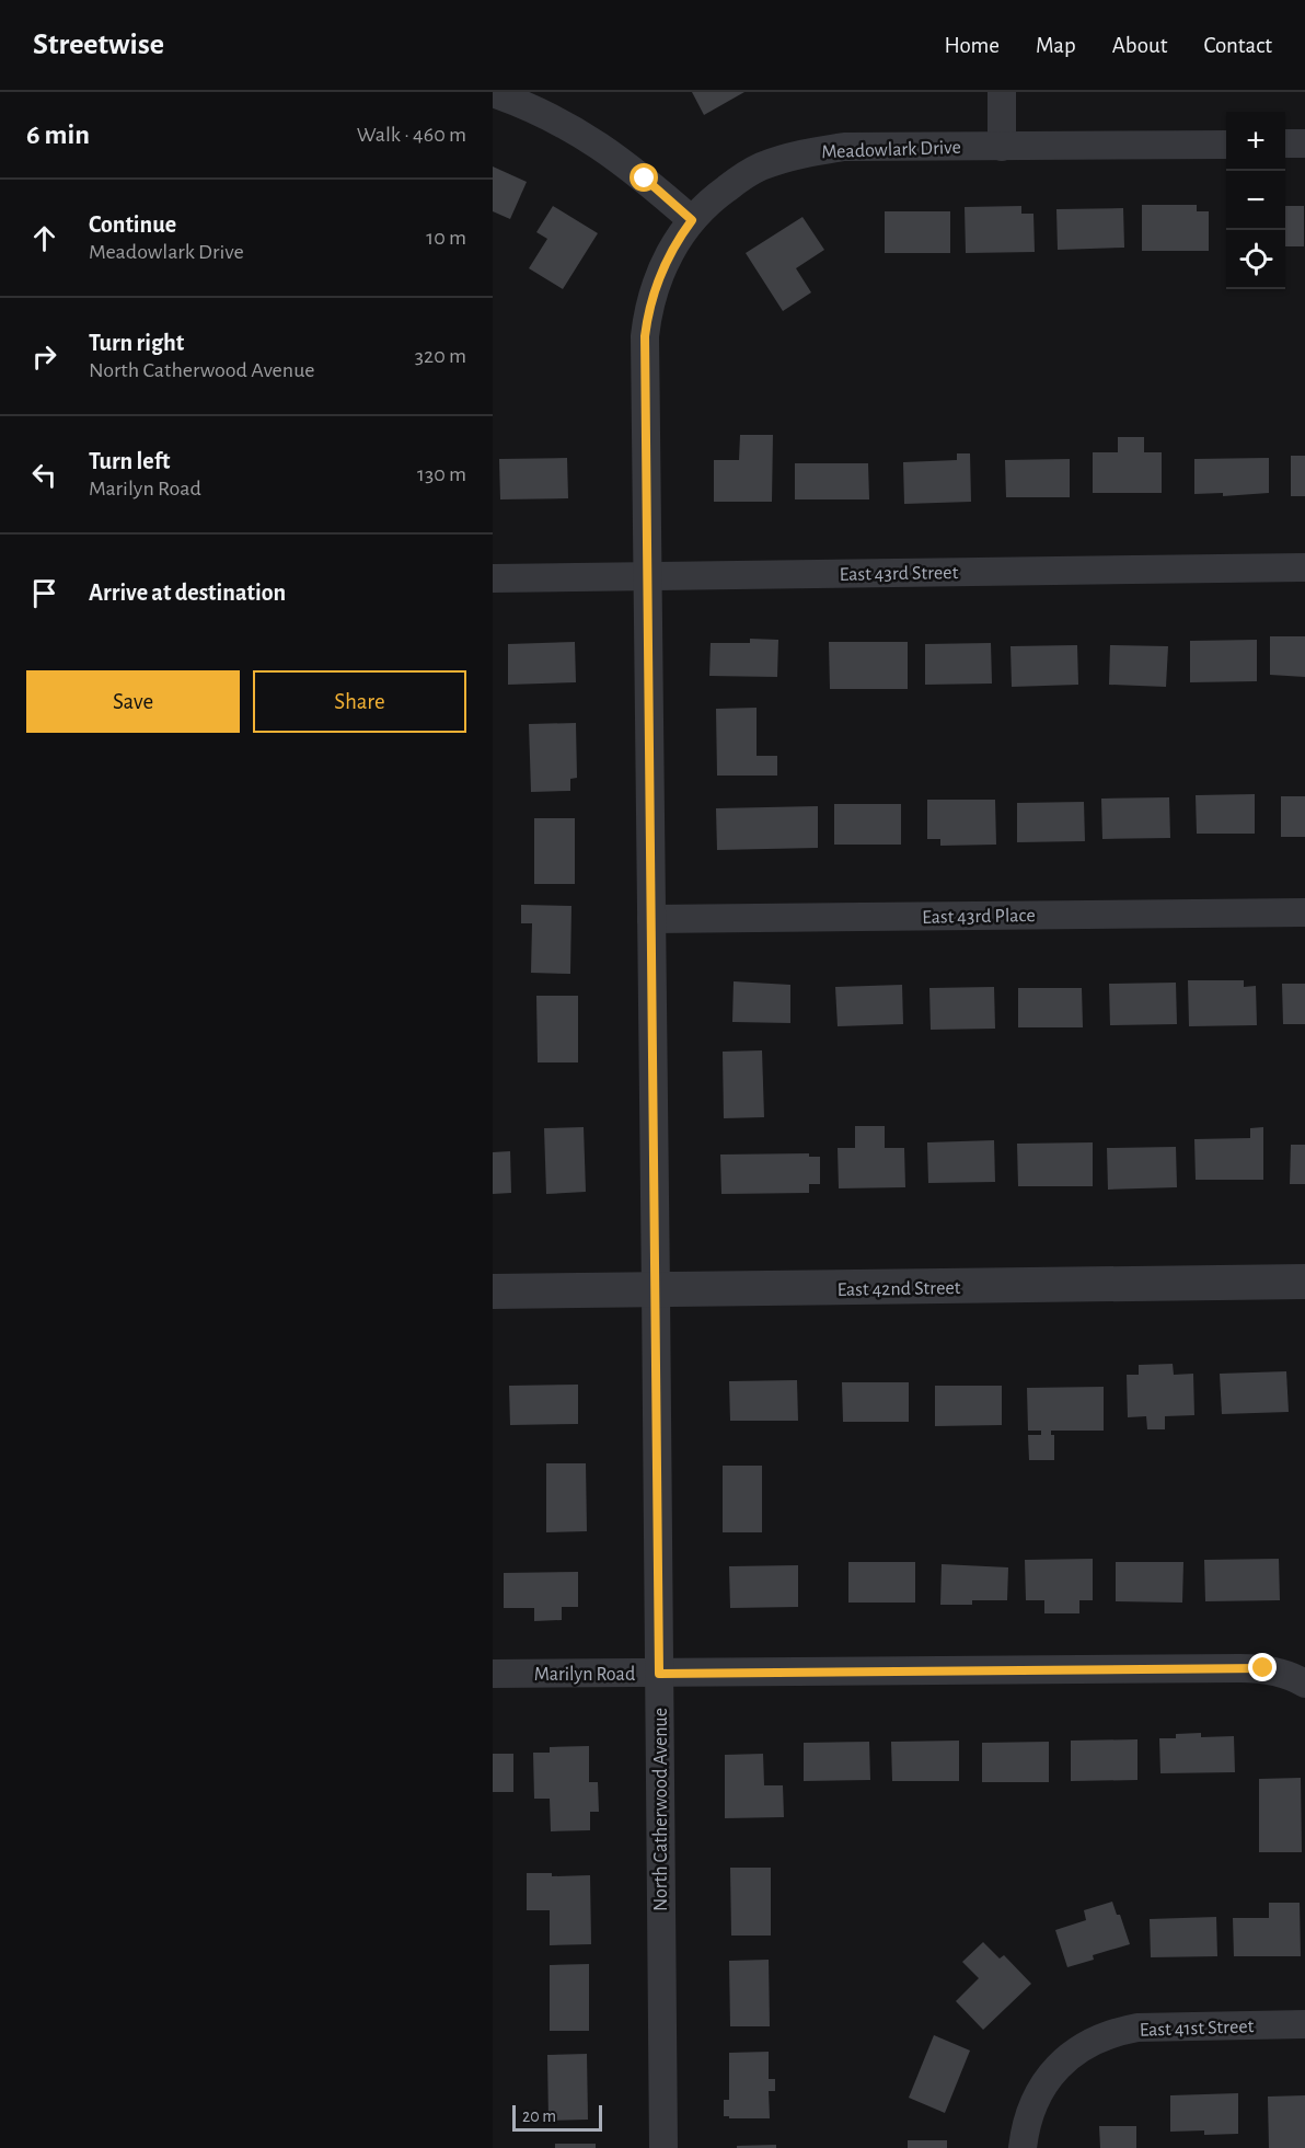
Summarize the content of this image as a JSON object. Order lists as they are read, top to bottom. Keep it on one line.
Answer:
{"streets":{"street":["Meadowlark Drive","East 43rd Street","East 43rd Place","East 42nd Street","Marilyn Road","North Catherwood Avenue","East 41st Street"]},"crossings":[["Meadowlark Drive","North Catherwood Avenue"],["East 43rd Street","North Catherwood Avenue"],["East 43rd Place","North Catherwood Avenue"],["East 42nd Street","North Catherwood Avenue"],["Marilyn Road","North Catherwood Avenue"]],"scale_bar":"20 m","page":{"header":"Streetwise","nav":["Home","Map","About","Contact"],"heading":["6 min","Walk · 460 m"],"map_buttons":["+","−"],"list":[["Continue","Meadowlark Drive","10 m"],["Turn right","North Catherwood Avenue","320 m"],["Turn left","Marilyn Road","130 m"],"Arrive at destination"],"buttons":["Save","Share"],"scale":"20 m"}}
